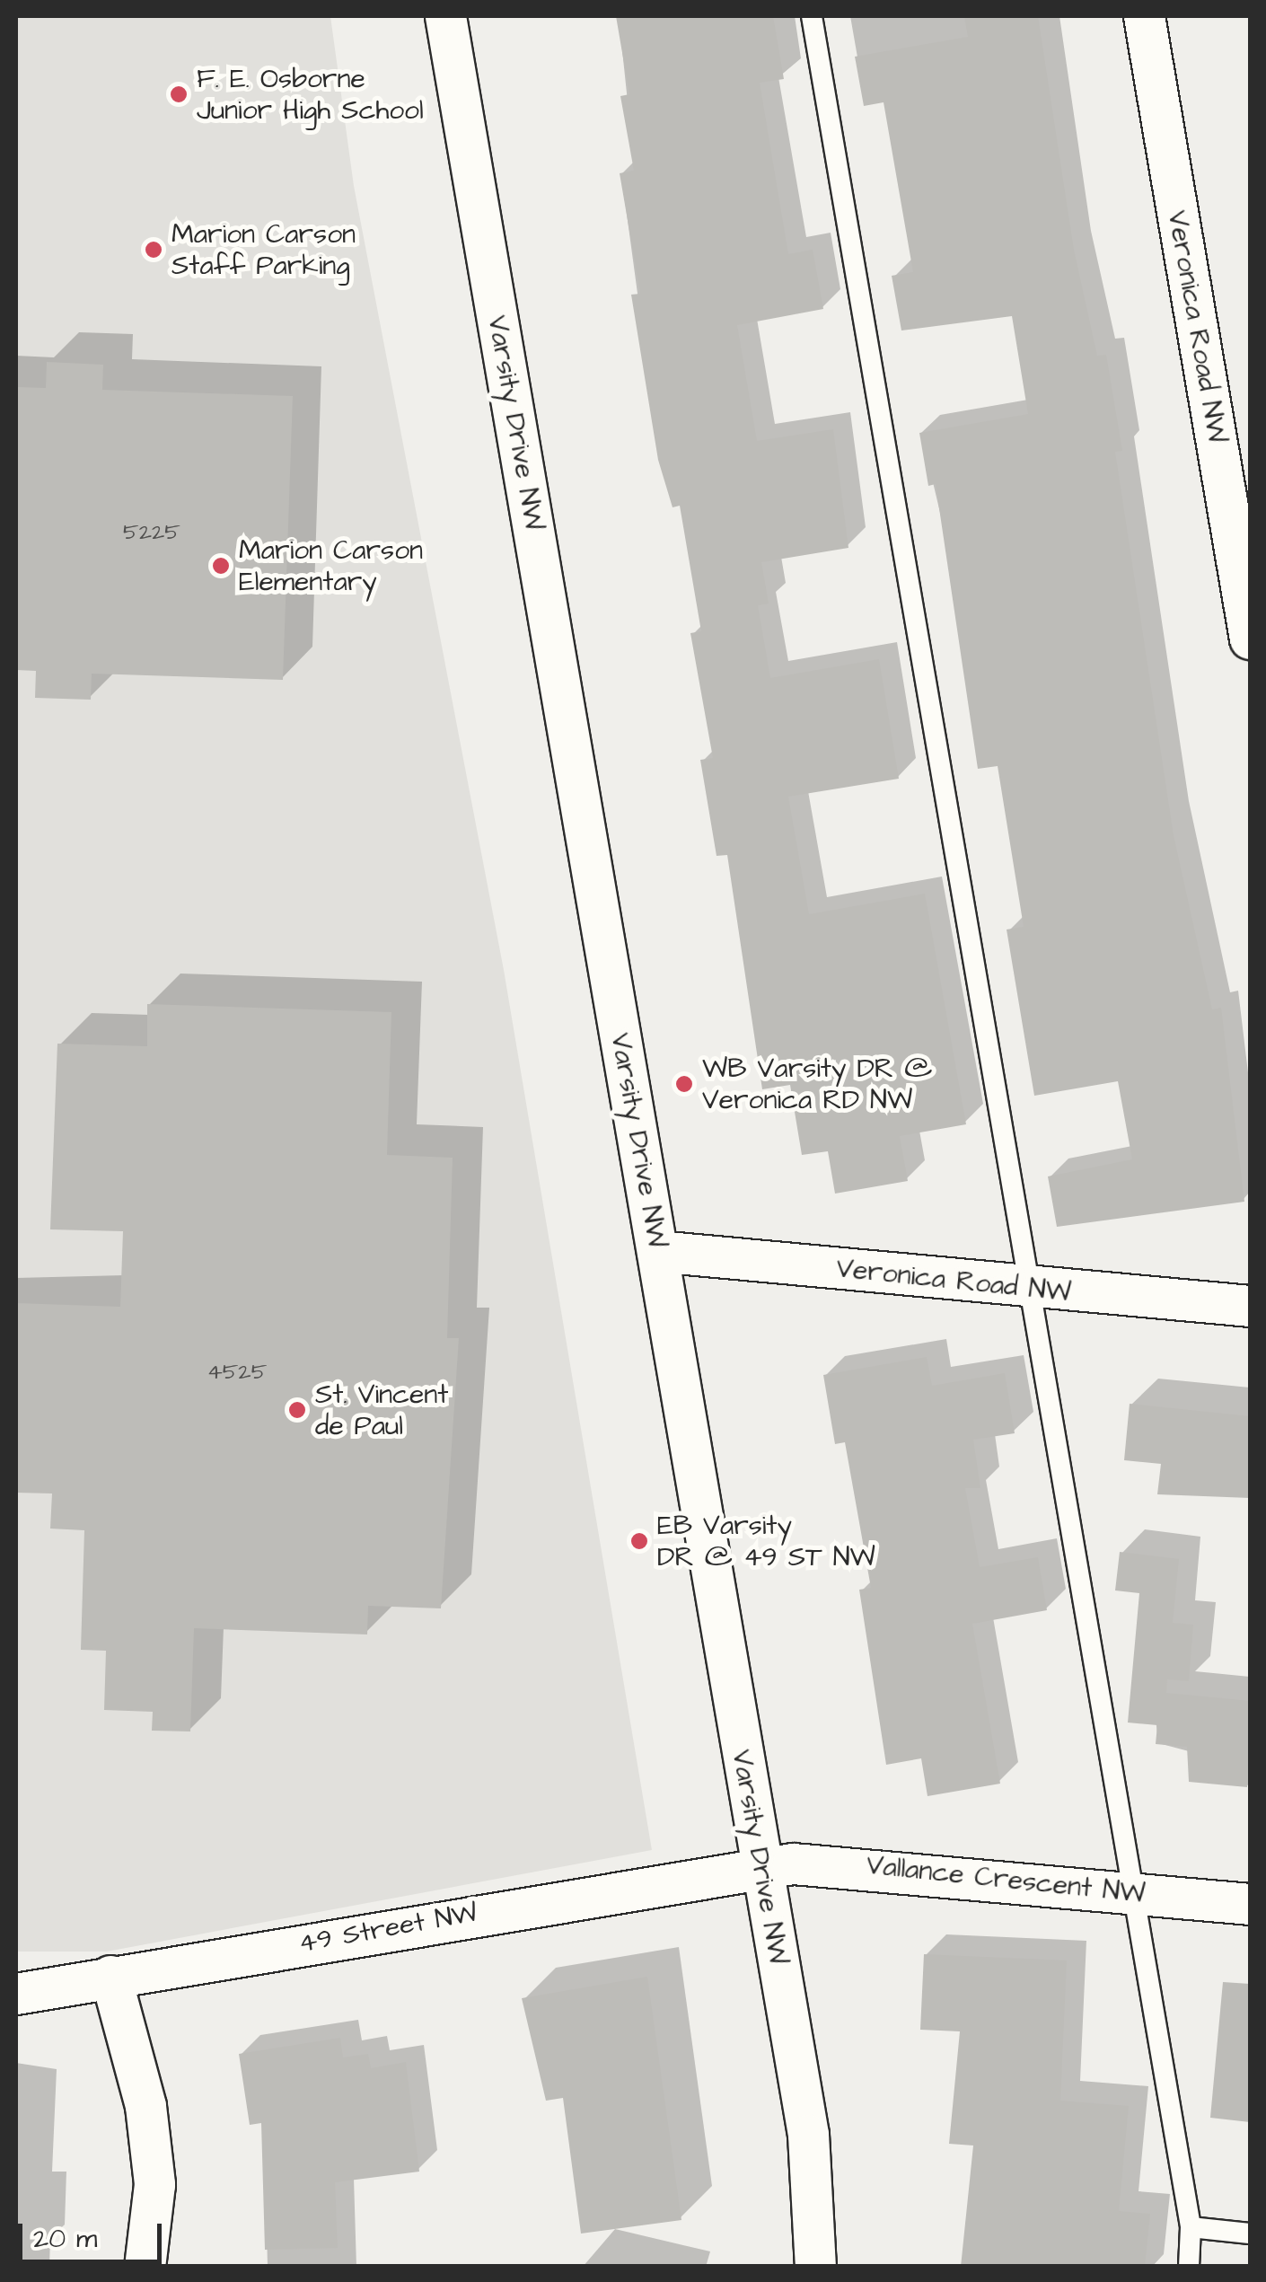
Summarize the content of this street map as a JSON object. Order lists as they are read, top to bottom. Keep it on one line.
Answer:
{"streets":{"street":["Veronica Road NW","Varsity Drive NW","Vallance Crescent NW","49 Street NW"]},"crossings":[["Veronica Road NW","Varsity Drive NW"],["Varsity Drive NW","Vallance Crescent NW"],["Varsity Drive NW","49 Street NW"],["Vallance Crescent NW","49 Street NW"]],"places":["F. E. Osborne Junior High School","Marion Carson Staff Parking","Marion Carson Elementary","WB Varsity DR @ Veronica RD NW","St. Vincent de Paul","EB Varsity DR @ 49 ST NW"],"house_numbers":["5225","4525"],"scale_bar":"20 m"}
